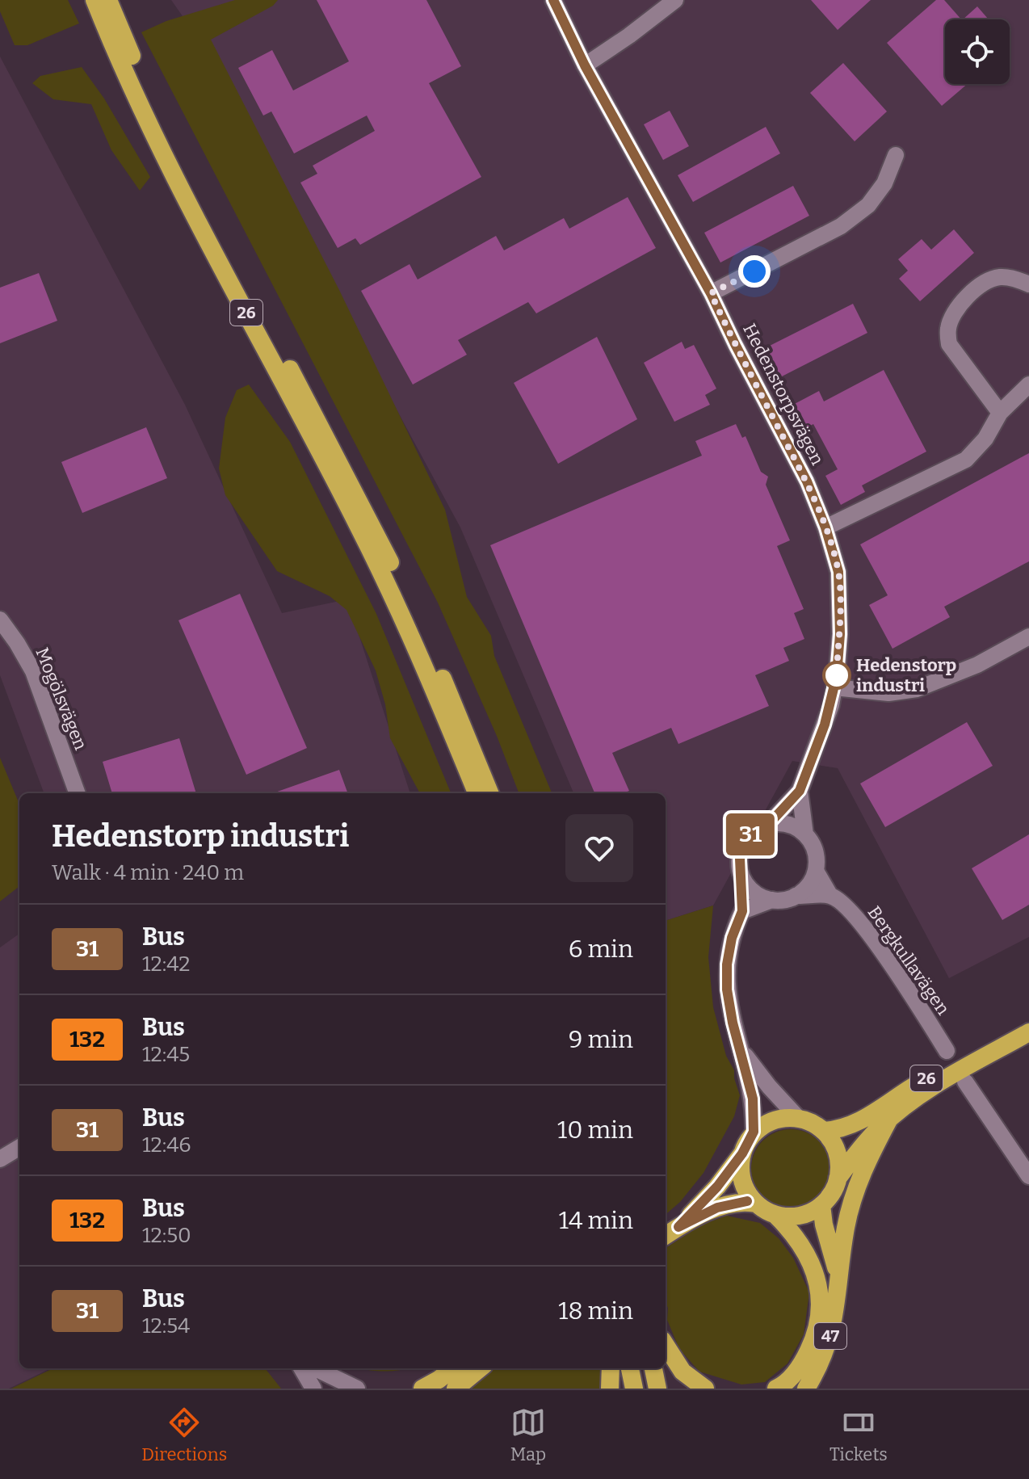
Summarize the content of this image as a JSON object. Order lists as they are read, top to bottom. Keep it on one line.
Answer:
{"streets":{"highway":["26","47"],"street":["Hedenstorpsvägen","Mogölsvägen","Bergkullavägen"]},"crossings":[["26","47"],["Hedenstorpsvägen","Bergkullavägen"]],"places":["Hedenstorp industri"],"lines":["bus line 31"],"page":{"on_map":"31","heading":["Hedenstorp industri","Walk · 4 min · 240 m"],"list":[{"mark":"31","name":"Bus","note":"12:42","value":"6 min"},{"mark":"132","name":"Bus","note":"12:45","value":"9 min"},{"mark":"31","name":"Bus","note":"12:46","value":"10 min"},{"mark":"132","name":"Bus","note":"12:50","value":"14 min"},{"mark":"31","name":"Bus","note":"12:54","value":"18 min"}],"tabs":["Directions","Map","Tickets"]}}
